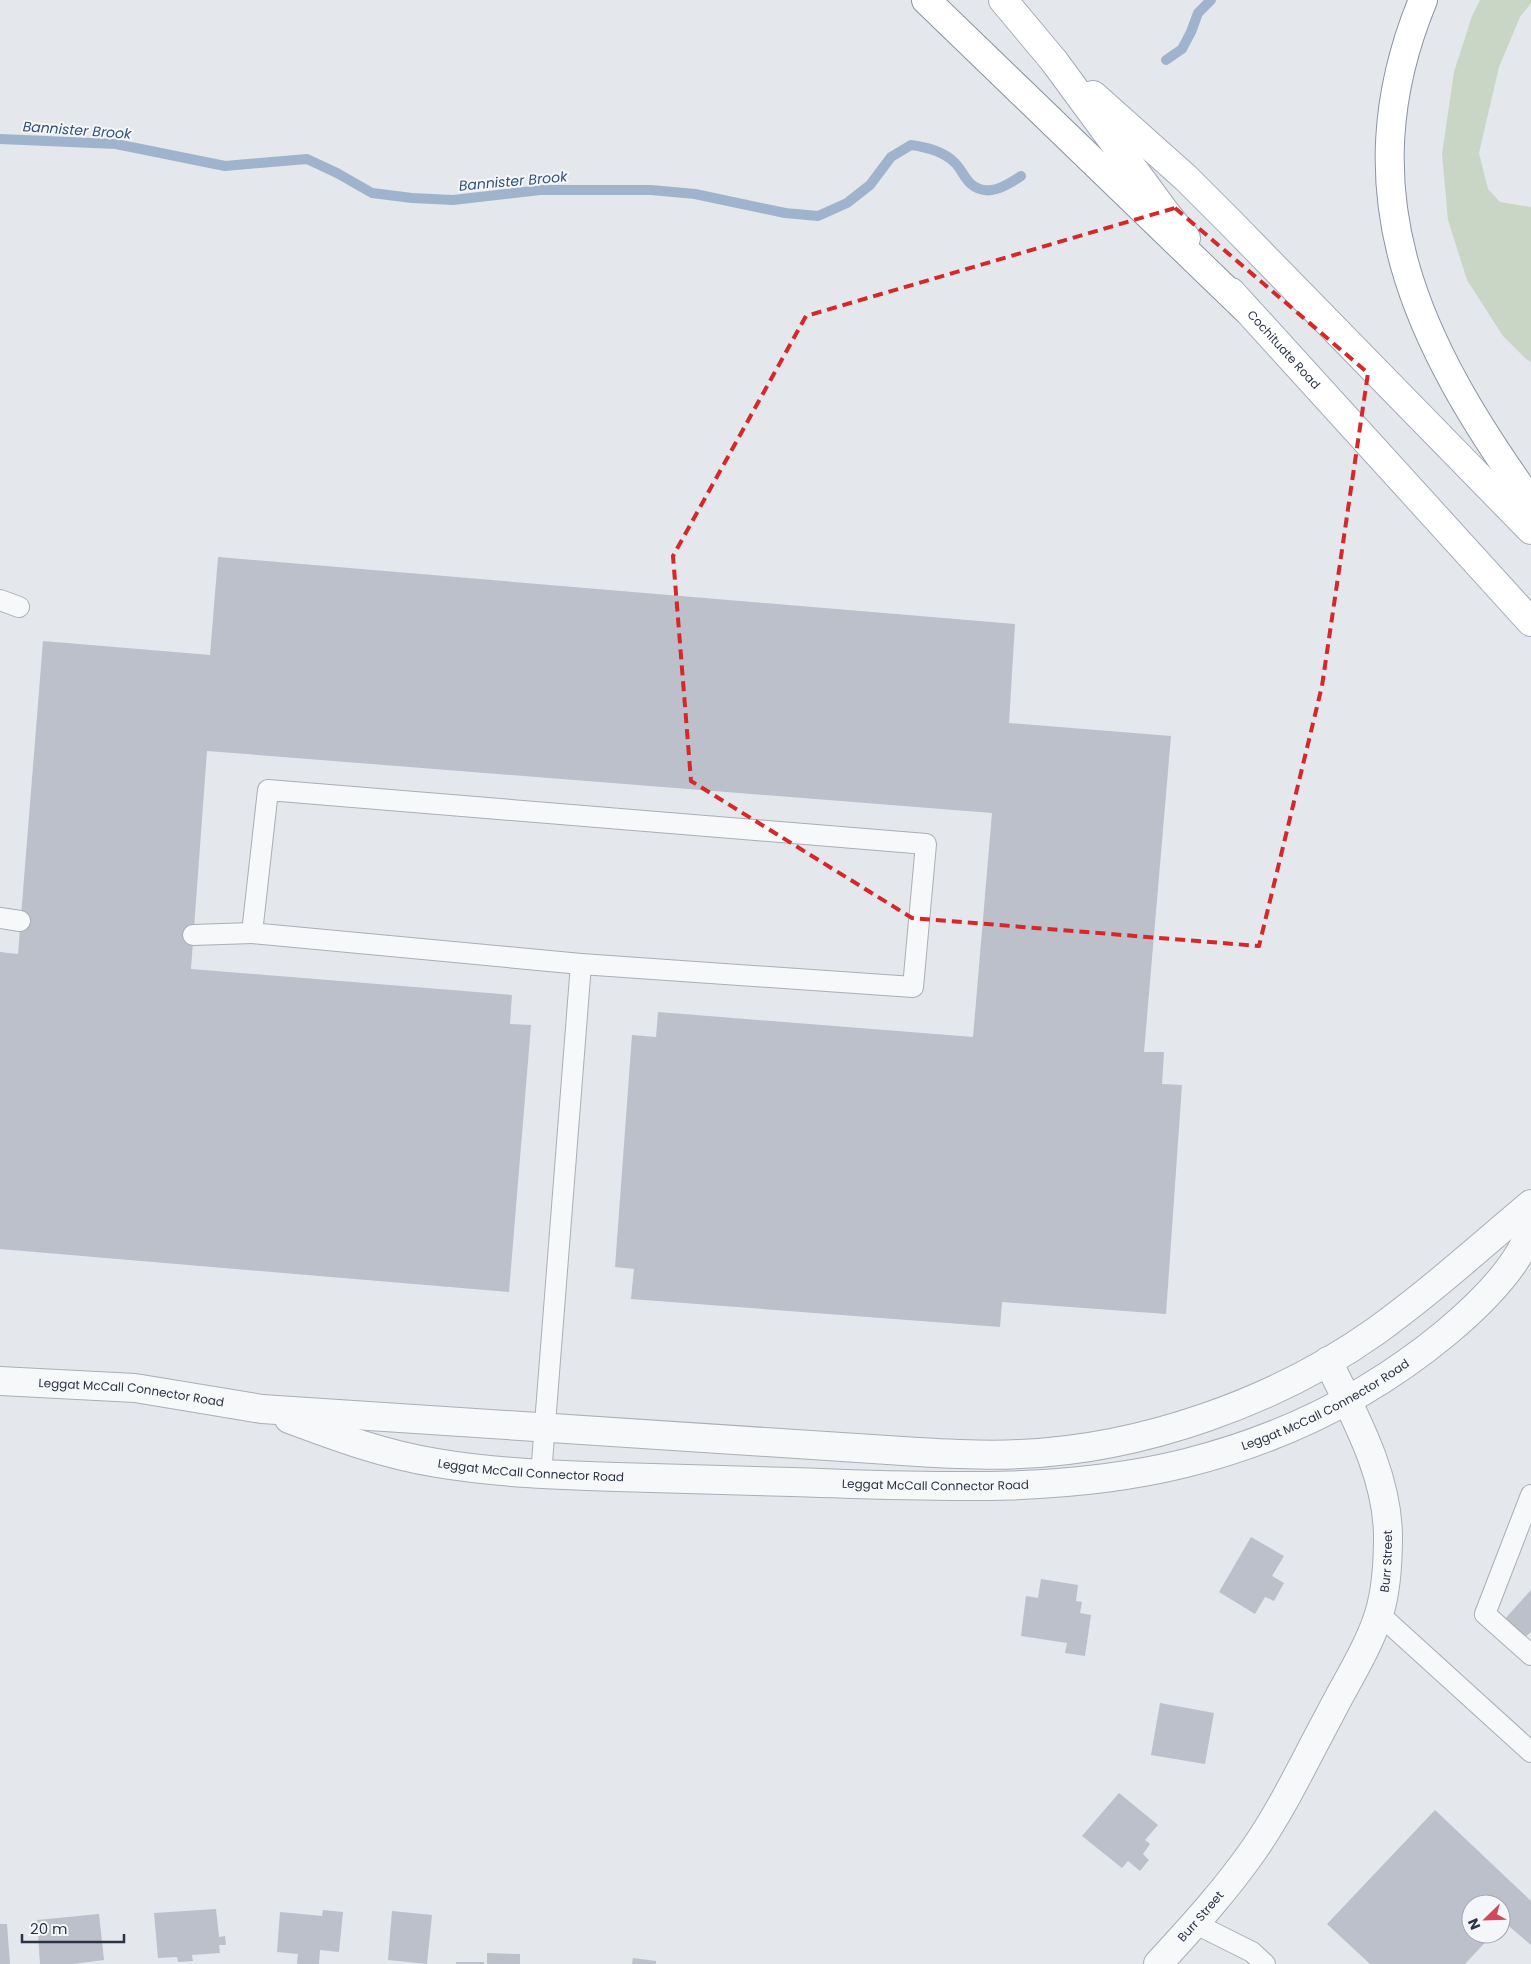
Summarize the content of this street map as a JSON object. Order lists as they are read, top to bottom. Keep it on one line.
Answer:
{"streets":{"main road":["Cochituate Road"],"street":["Leggat McCall Connector Road","Burr Street"]},"crossings":[["Leggat McCall Connector Road","Burr Street"]],"water":["Bannister Brook"],"scale_bar":"20 m","north":"bottom left"}
